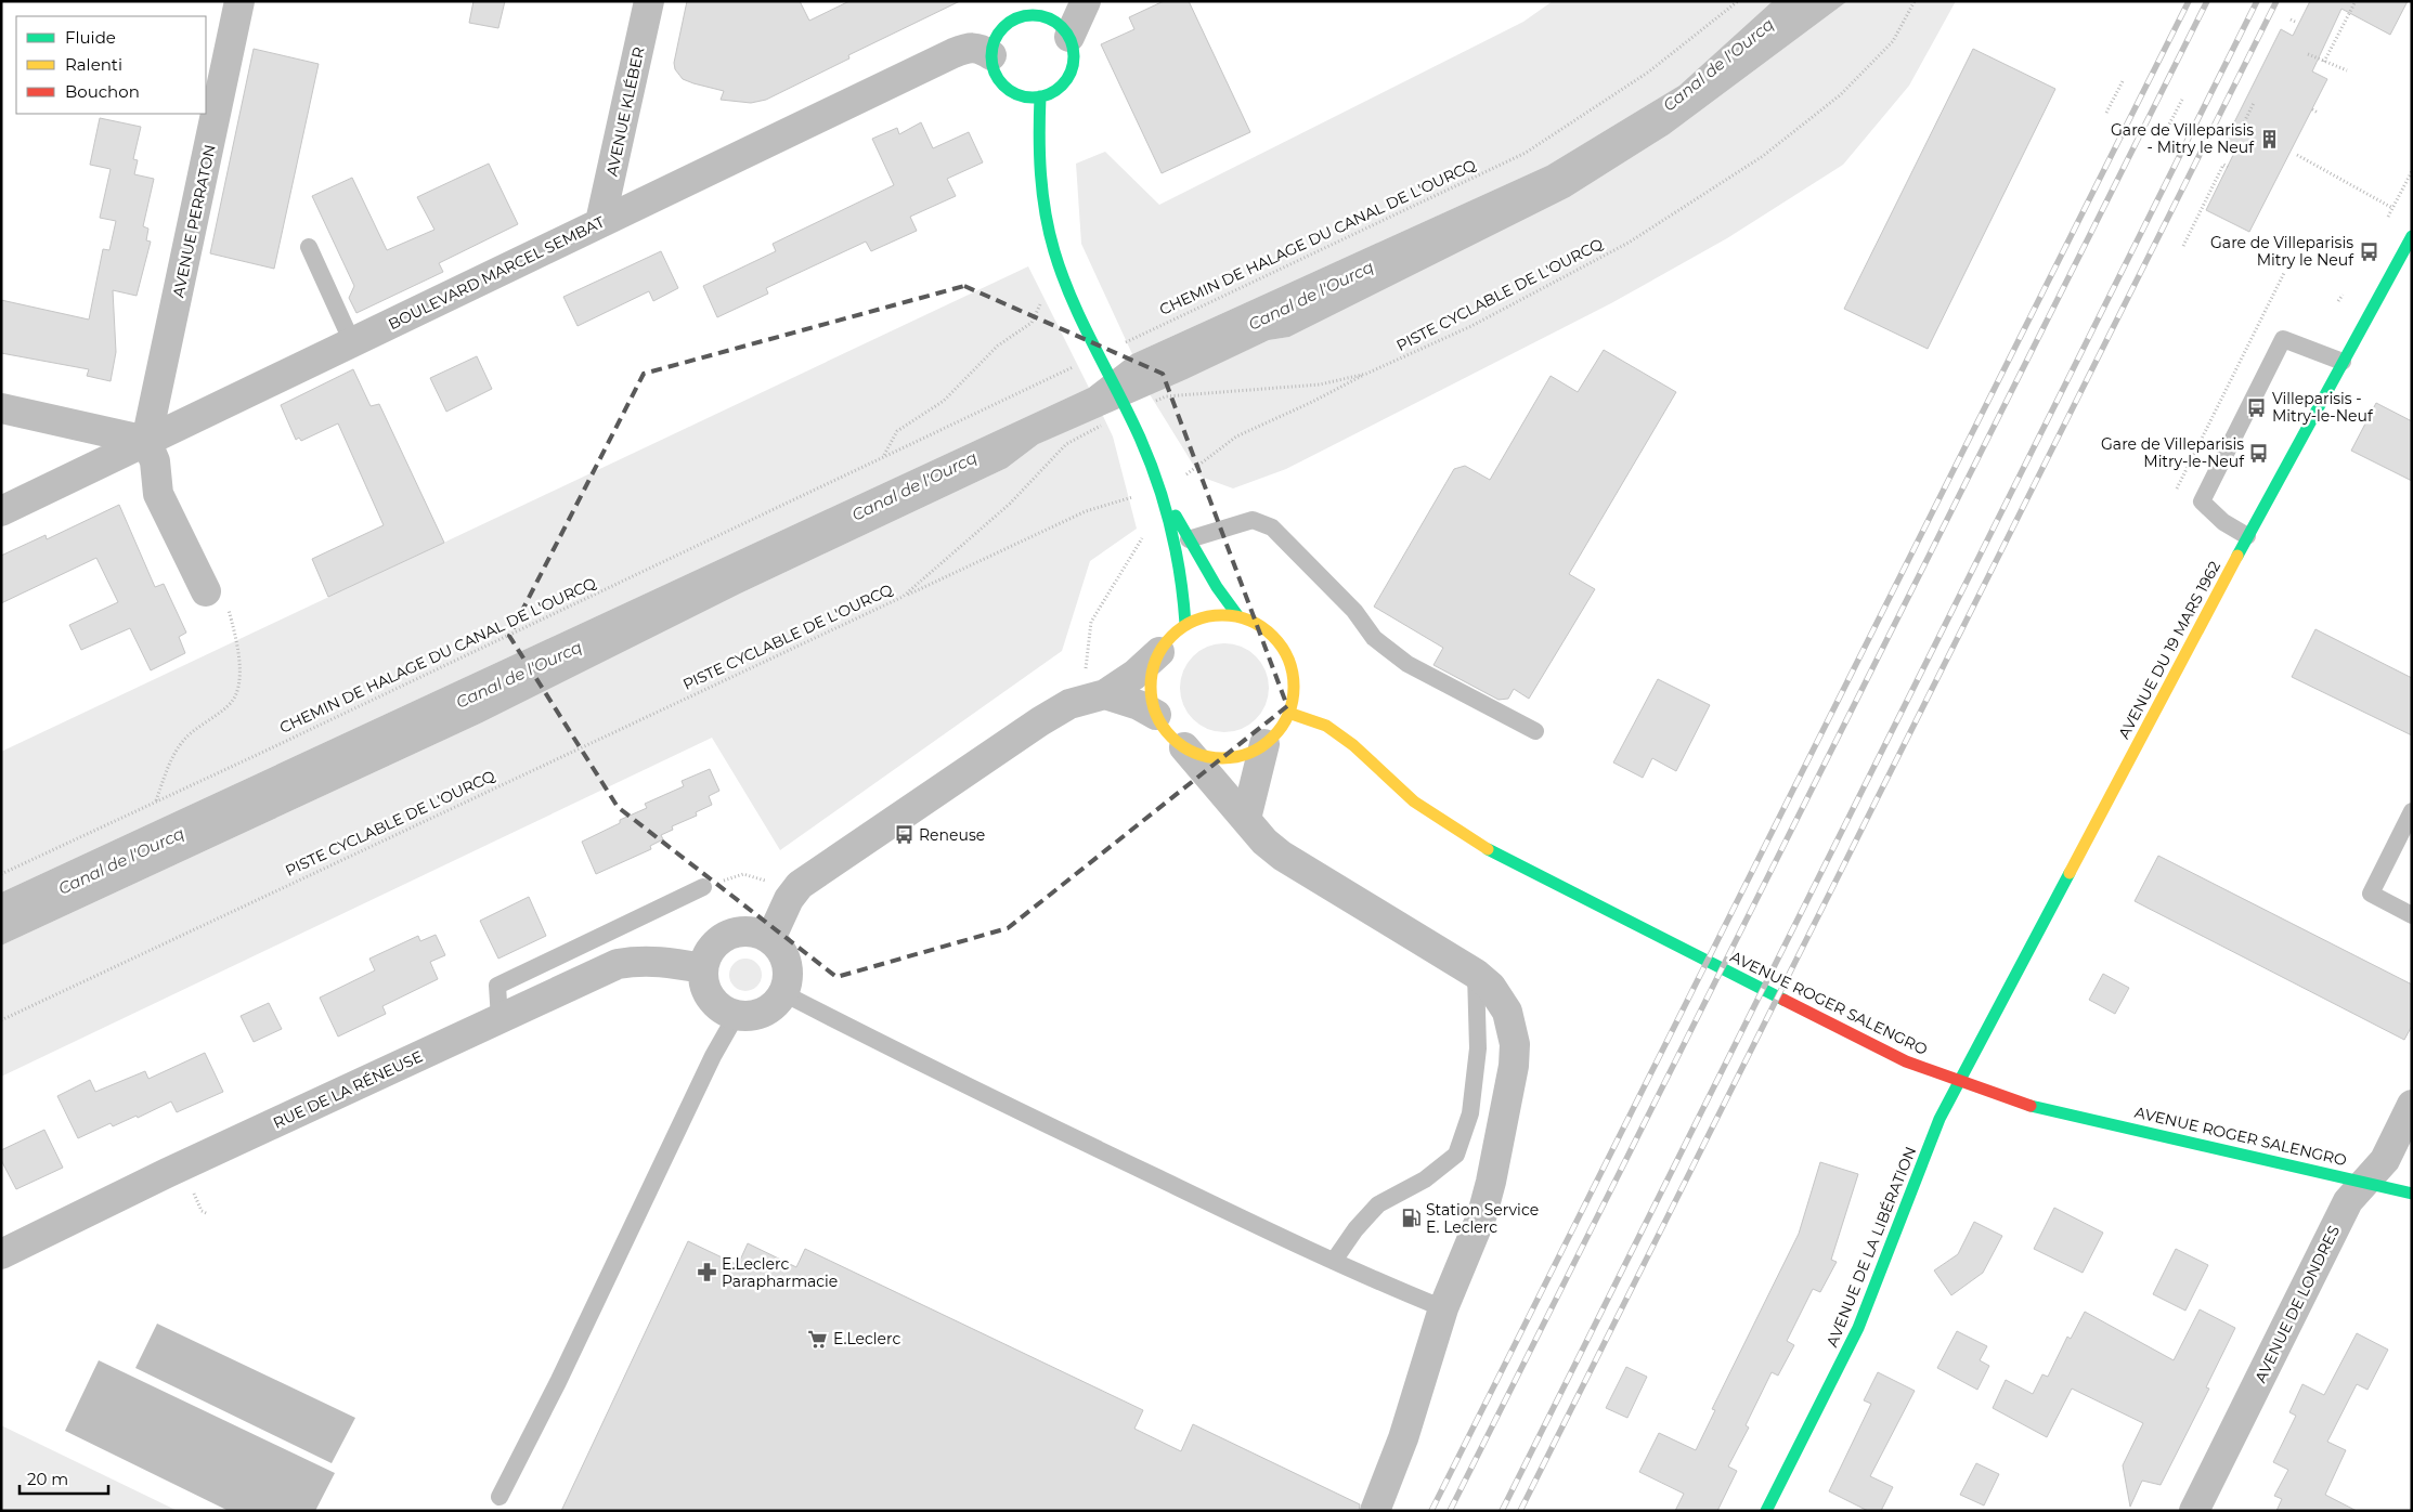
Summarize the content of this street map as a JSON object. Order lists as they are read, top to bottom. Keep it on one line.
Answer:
{"streets":{"street":["AVENUE KLÉBER","AVENUE PERRATON","BOULEVARD MARCEL SEMBAT","AVENUE DU 19 MARS 1962","AVENUE ROGER SALENGRO","RUE DE LA RÉNEUSE","AVENUE DE LA LIBÉRATION","AVENUE DE LONDRES"],"path":["CHEMIN DE HALAGE DU CANAL DE L'OURCQ","PISTE CYCLABLE DE L'OURCQ"]},"crossings":[["AVENUE KLÉBER","BOULEVARD MARCEL SEMBAT"],["AVENUE PERRATON","BOULEVARD MARCEL SEMBAT"],["AVENUE DU 19 MARS 1962","AVENUE ROGER SALENGRO"],["AVENUE DU 19 MARS 1962","AVENUE DE LA LIBÉRATION"],["AVENUE ROGER SALENGRO","AVENUE DE LA LIBÉRATION"],["AVENUE ROGER SALENGRO","AVENUE DE LONDRES"]],"water":["Canal de l'Ourcq"],"places":{"building":["Gare de Villeparisis - Mitry le Neuf"],"bus stop":["Gare de Villeparisis Mitry le Neuf","Villeparisis - Mitry-le-Neuf","Gare de Villeparisis Mitry-le-Neuf","Reneuse"],"fuel station":["Station Service E. Leclerc"],"pharmacy":["E.Leclerc Parapharmacie"],"supermarket":["E.Leclerc"]},"legend":["Fluide","Ralenti","Bouchon"],"scale_bar":"20 m"}
